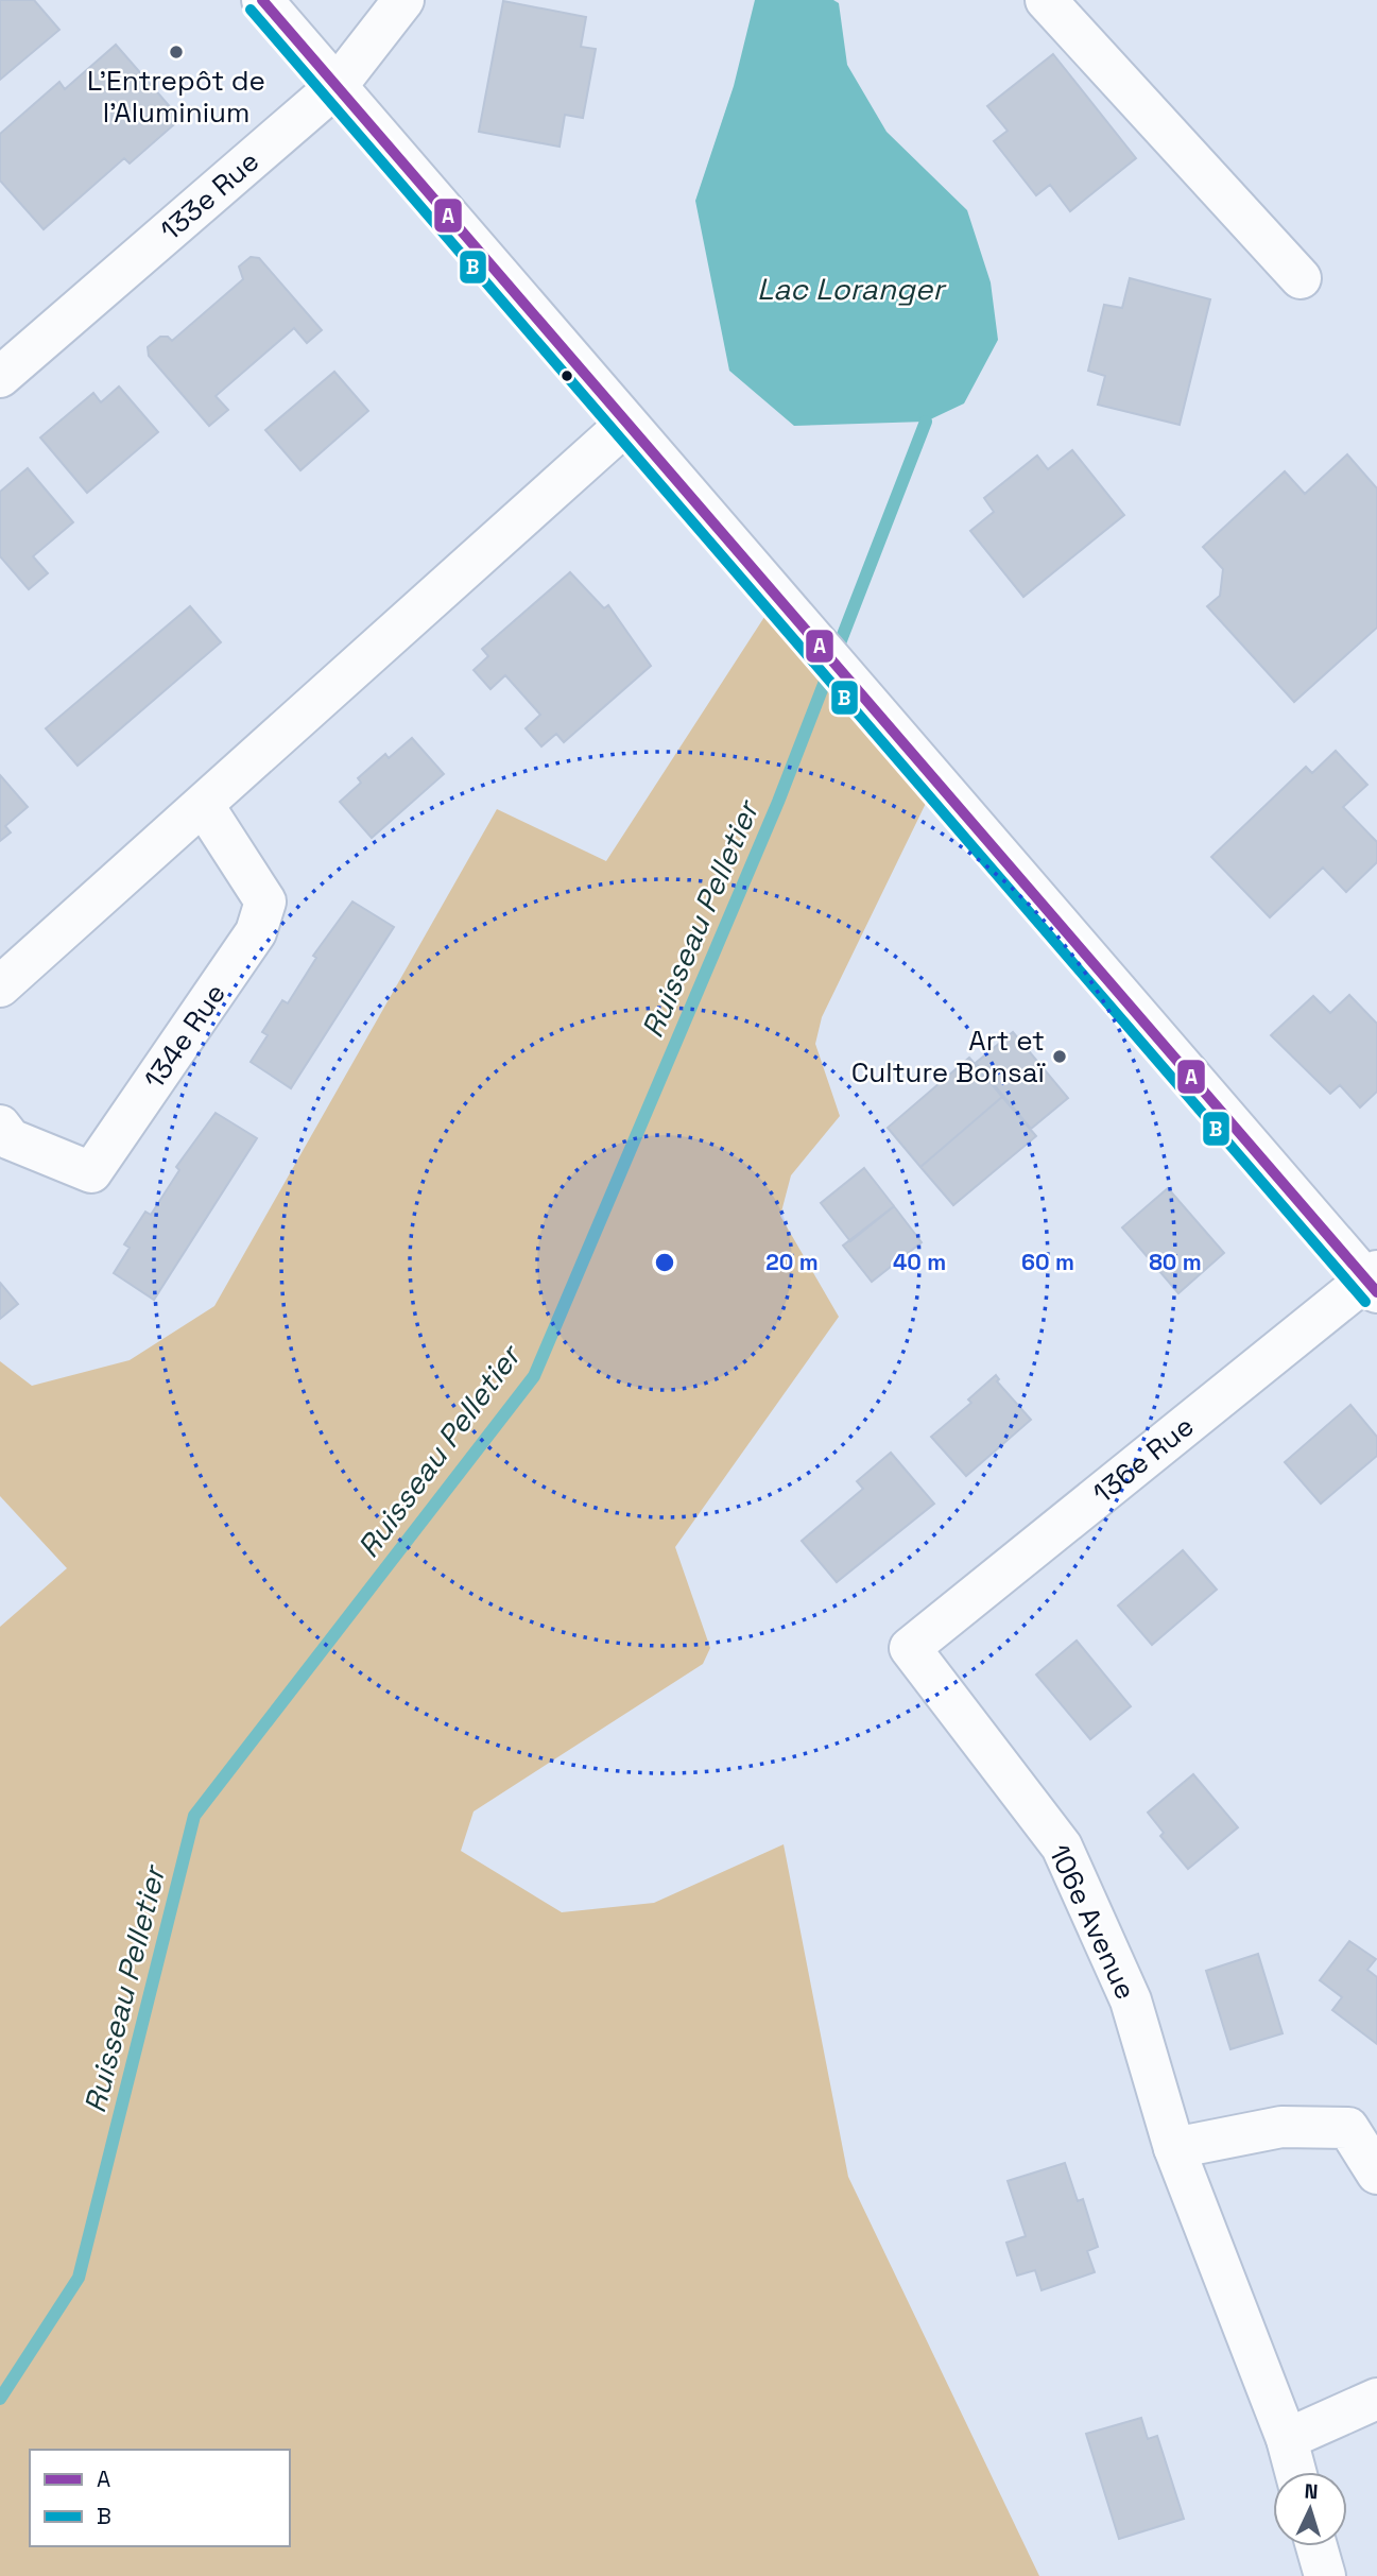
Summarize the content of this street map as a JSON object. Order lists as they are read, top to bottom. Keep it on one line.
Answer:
{"streets":{"street":["133e Rue","134e Rue","136e Rue","106e Avenue"]},"crossings":[["136e Rue","106e Avenue"]],"water":["Lac Loranger","Ruisseau Pelletier"],"places":["L'Entrepôt de l'Aluminium","Art et Culture Bonsaï"],"lines":["transit line A","transit line B"],"legend":["A","B"],"north":"top","rings":["20 m","40 m","60 m","80 m"]}
